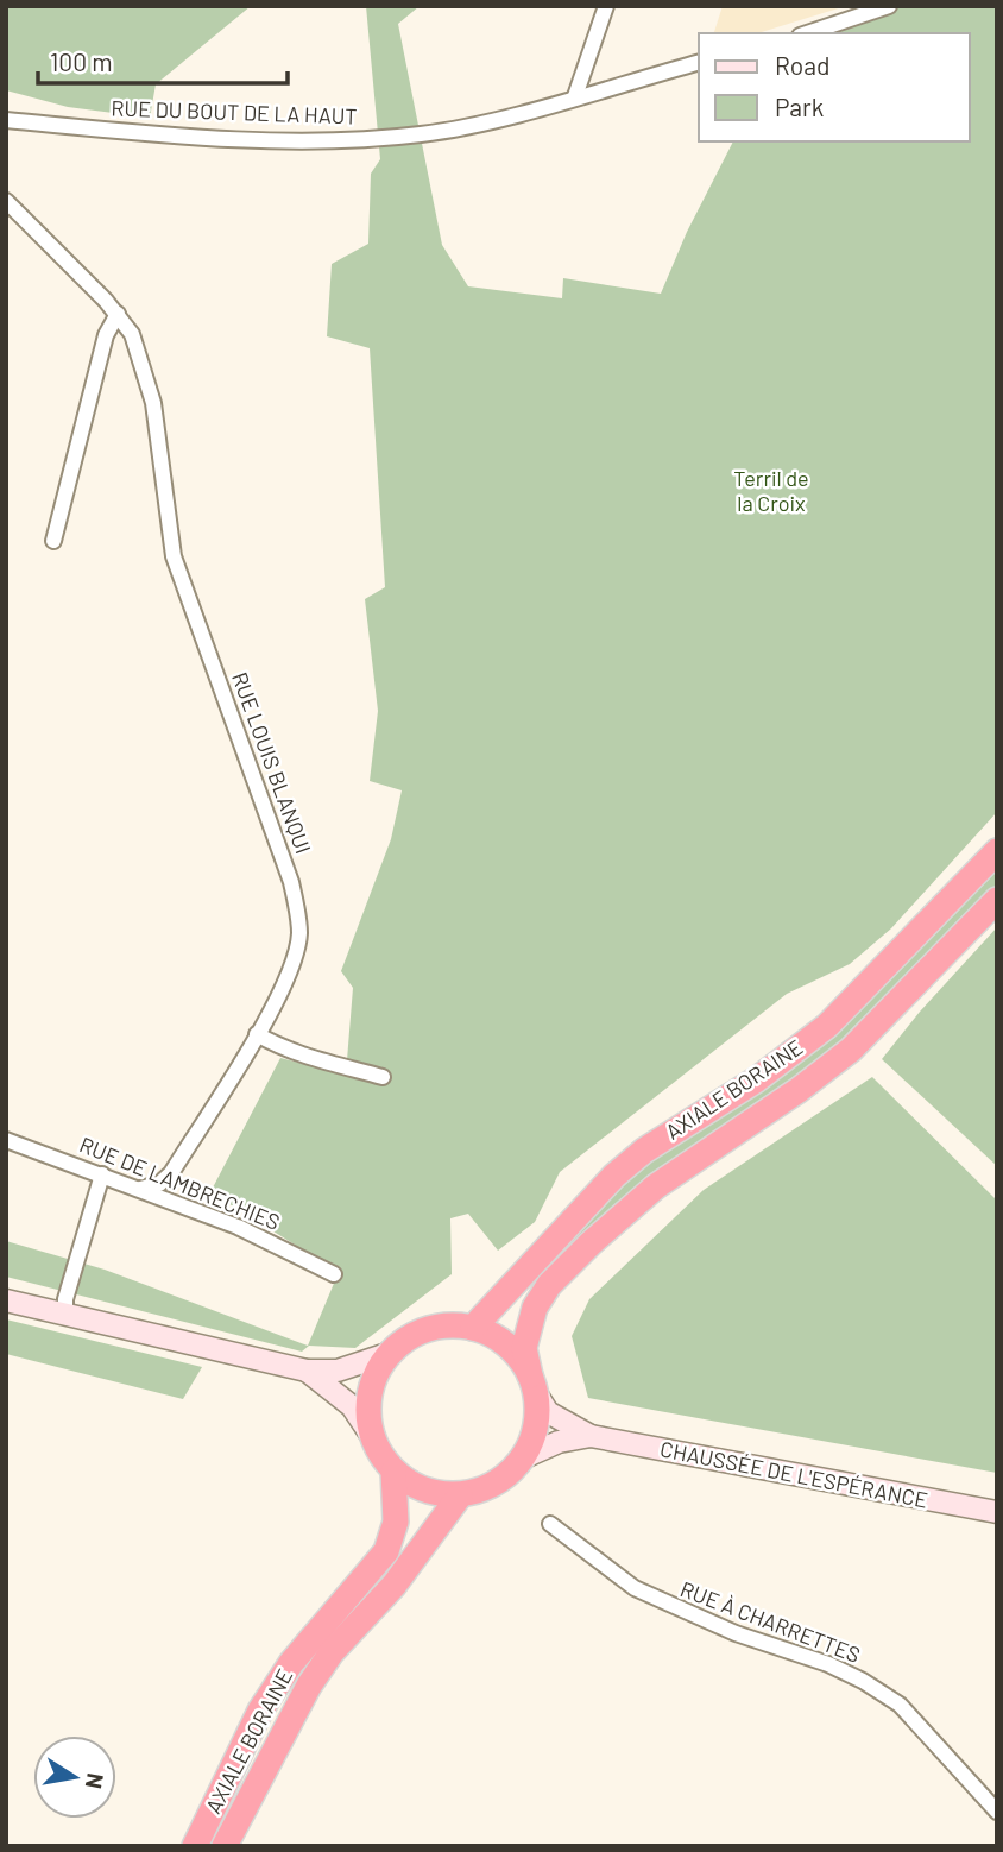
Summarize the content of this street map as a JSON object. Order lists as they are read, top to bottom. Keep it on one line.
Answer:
{"streets":{"highway":["AXIALE BORAINE"],"main road":["CHAUSSÉE DE L'ESPÉRANCE"],"street":["RUE DU BOUT DE LA HAUT","RUE LOUIS BLANQUI","RUE DE LAMBRECHIES","RUE À CHARRETTES"]},"crossings":[["RUE LOUIS BLANQUI","RUE DE LAMBRECHIES"]],"parks":["Terril de la Croix"],"legend":["Road","Park"],"scale_bar":"100 m","north":"right"}
